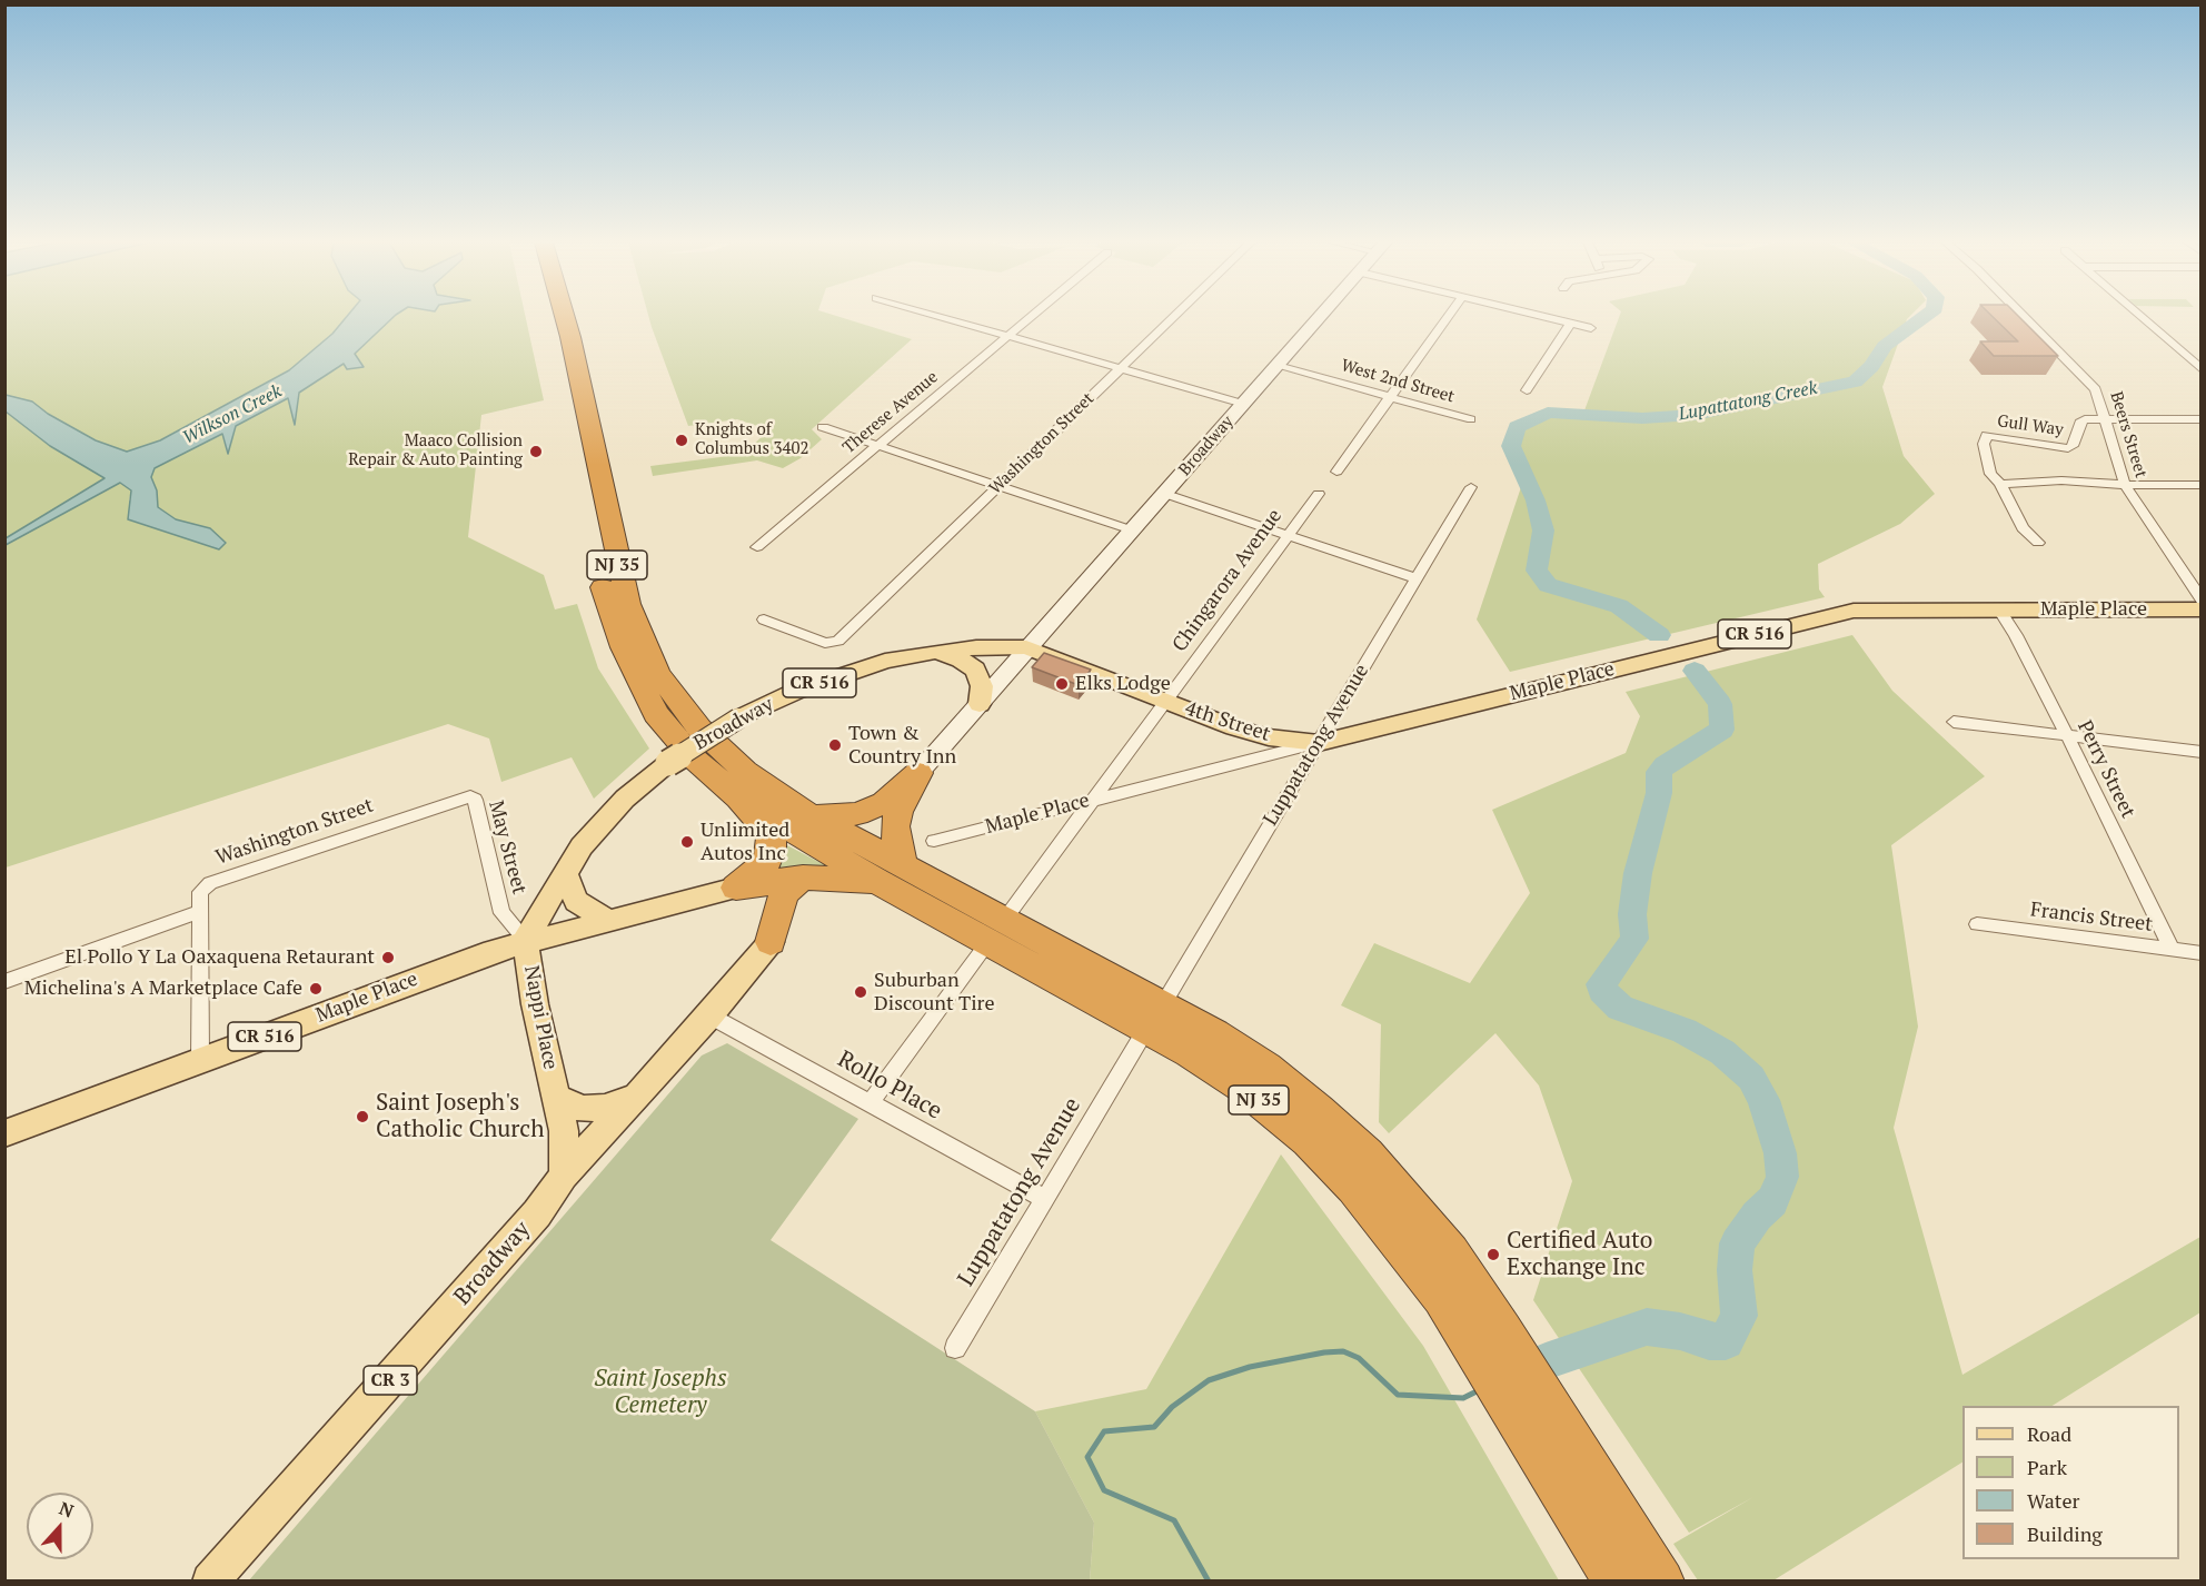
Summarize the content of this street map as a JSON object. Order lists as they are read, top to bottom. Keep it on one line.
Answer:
{"streets":{"highway":["NJ 35"],"main road":["Broadway","Maple Place","CR 516","4th Street","Nappi Place","CR 3"],"street":["West 2nd Street","Therese Avenue","Gull Way","Beers Street","Washington Street","Chingarora Avenue","Luppatatong Avenue","Perry Street","May Street","Francis Street","Rollo Place"]},"crossings":[["West 2nd Street","Broadway"],["Gull Way","Beers Street"],["Washington Street","May Street"],["Broadway","Maple Place"],["Broadway","4th Street"],["Broadway","May Street"],["Broadway","Nappi Place"],["Broadway","Rollo Place"],["NJ 35","Chingarora Avenue"],["NJ 35","Luppatatong Avenue"],["Chingarora Avenue","Maple Place"],["Chingarora Avenue","4th Street"],["Chingarora Avenue","Rollo Place"],["Maple Place","4th Street"],["Maple Place","Luppatatong Avenue"],["Maple Place","Perry Street"],["Maple Place","May Street"],["Maple Place","Nappi Place"],["4th Street","Luppatatong Avenue"],["Luppatatong Avenue","Rollo Place"],["Perry Street","Francis Street"],["May Street","Nappi Place"]],"water":["Lupattatong Creek","Wilkson Creek"],"parks":["Saint Josephs Cemetery"],"places":["Knights of Columbus 3402","Maaco Collision Repair & Auto Painting","Elks Lodge","Town & Country Inn","Unlimited Autos Inc","El Pollo Y La Oaxaquena Retaurant","Michelina's A Marketplace Cafe","Suburban Discount Tire","Saint Joseph's Catholic Church","Certified Auto Exchange Inc"],"legend":["Road","Park","Water","Building"],"north":"top"}
